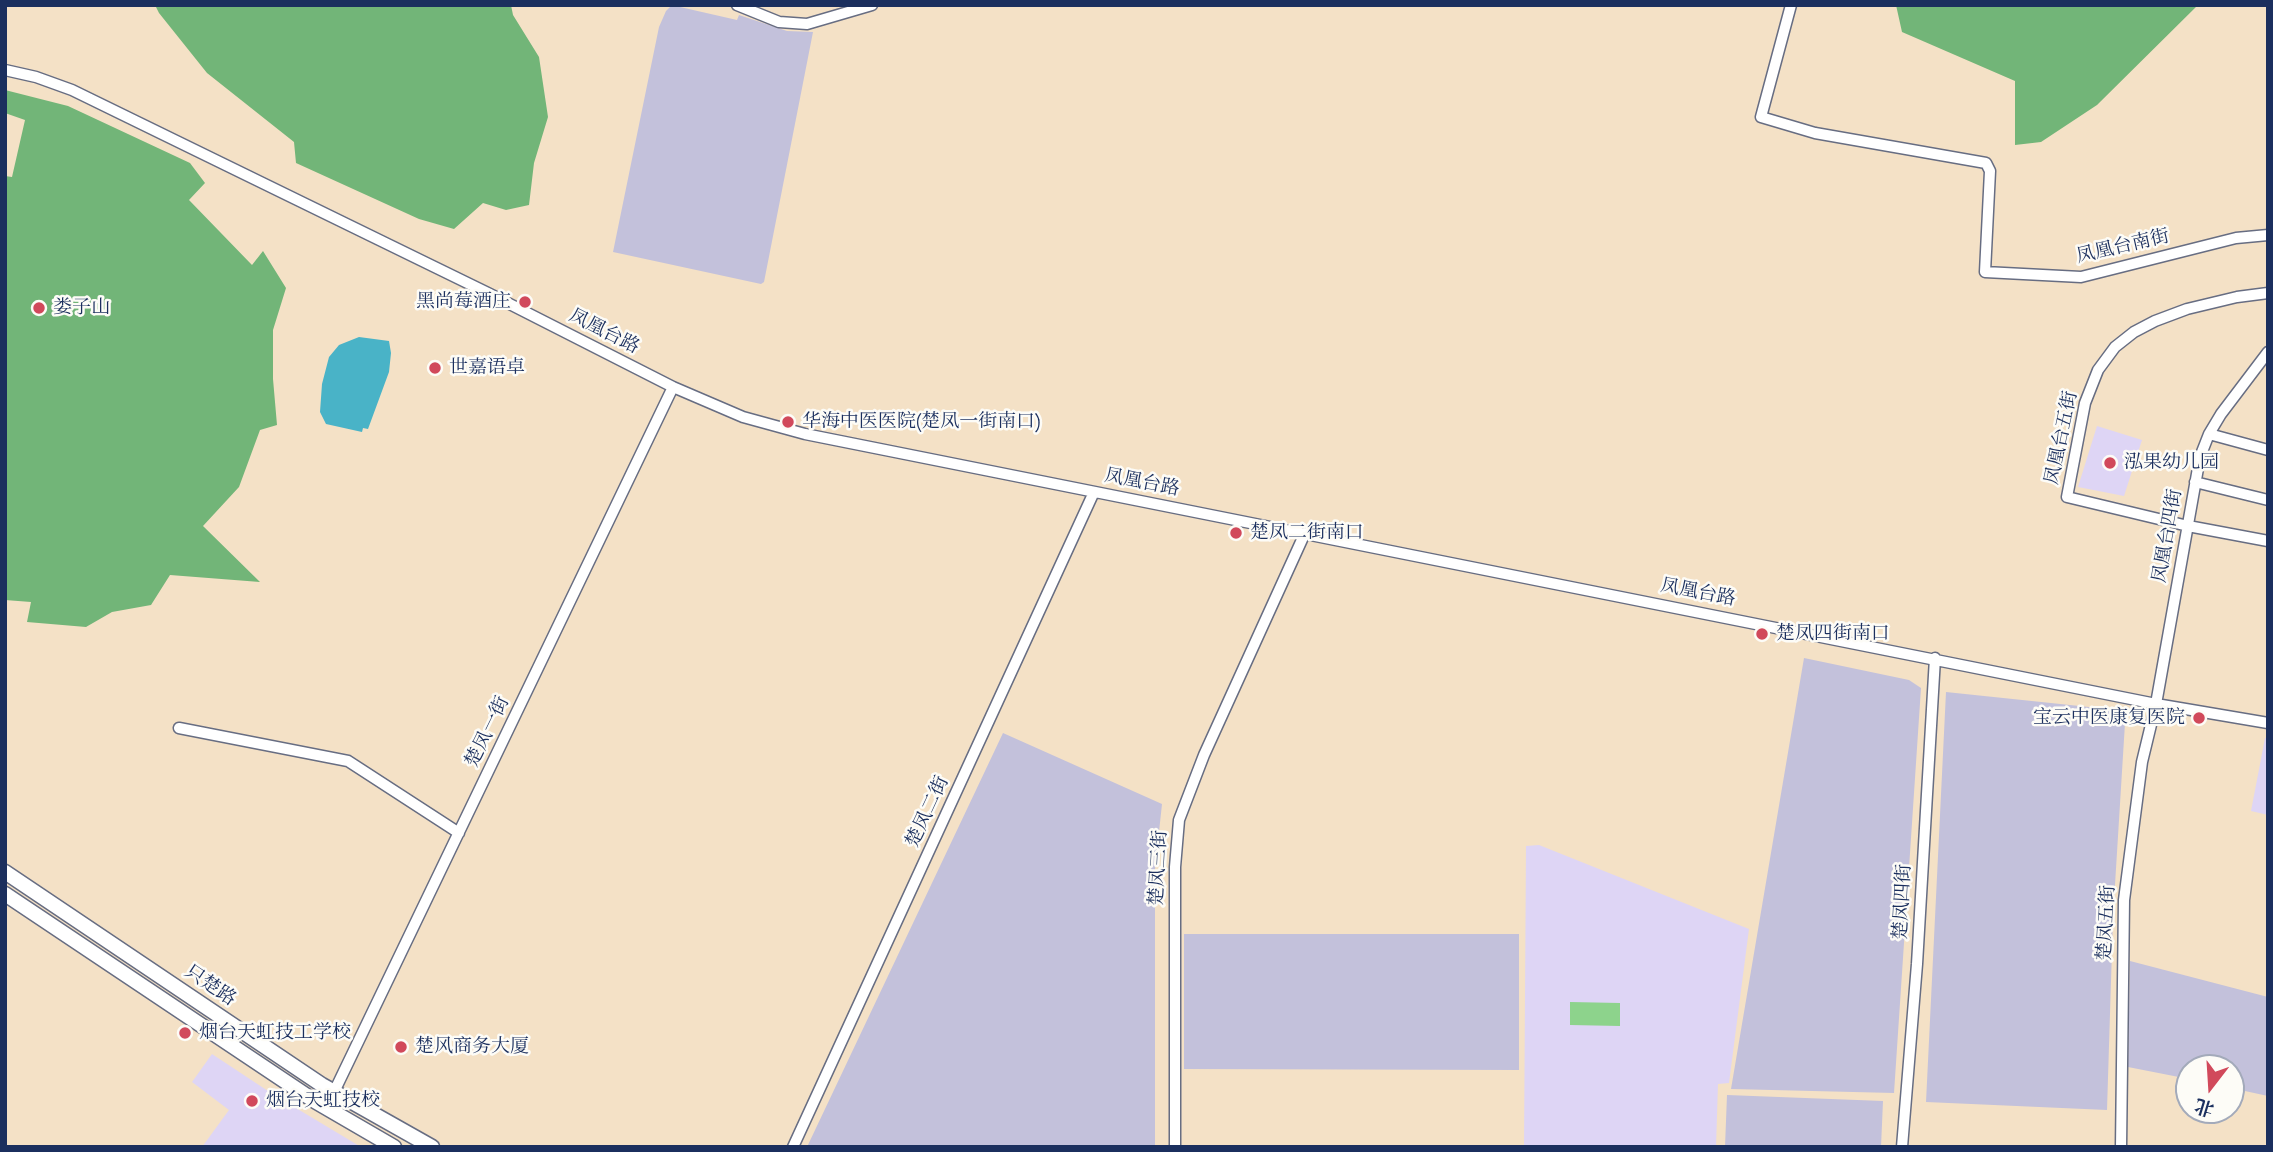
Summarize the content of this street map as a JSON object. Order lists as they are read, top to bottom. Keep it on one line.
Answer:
{"streets":{"main road":["只楚路"],"street":["凤凰台南街","凤凰台路","凤凰台五街","凤凰台四街","楚凤一街","楚凤二街","楚凤三街","楚凤四街","楚凤五街"]},"crossings":[["凤凰台路","凤凰台四街"],["凤凰台路","楚凤一街"],["凤凰台路","楚凤二街"],["凤凰台路","楚凤三街"],["凤凰台路","楚凤四街"],["凤凰台路","楚凤五街"],["凤凰台五街","凤凰台四街"],["凤凰台四街","楚凤五街"],["楚凤一街","只楚路"]],"places":["黑尚莓酒庄","娄子山","世嘉语卓","华海中医医院(楚凤一街南口)","泓果幼儿园","楚凤二街南口","楚凤四街南口","宝云中医康复医院","烟台天虹技工学校","楚风商务大厦","烟台天虹技校"],"north":"bottom"}
